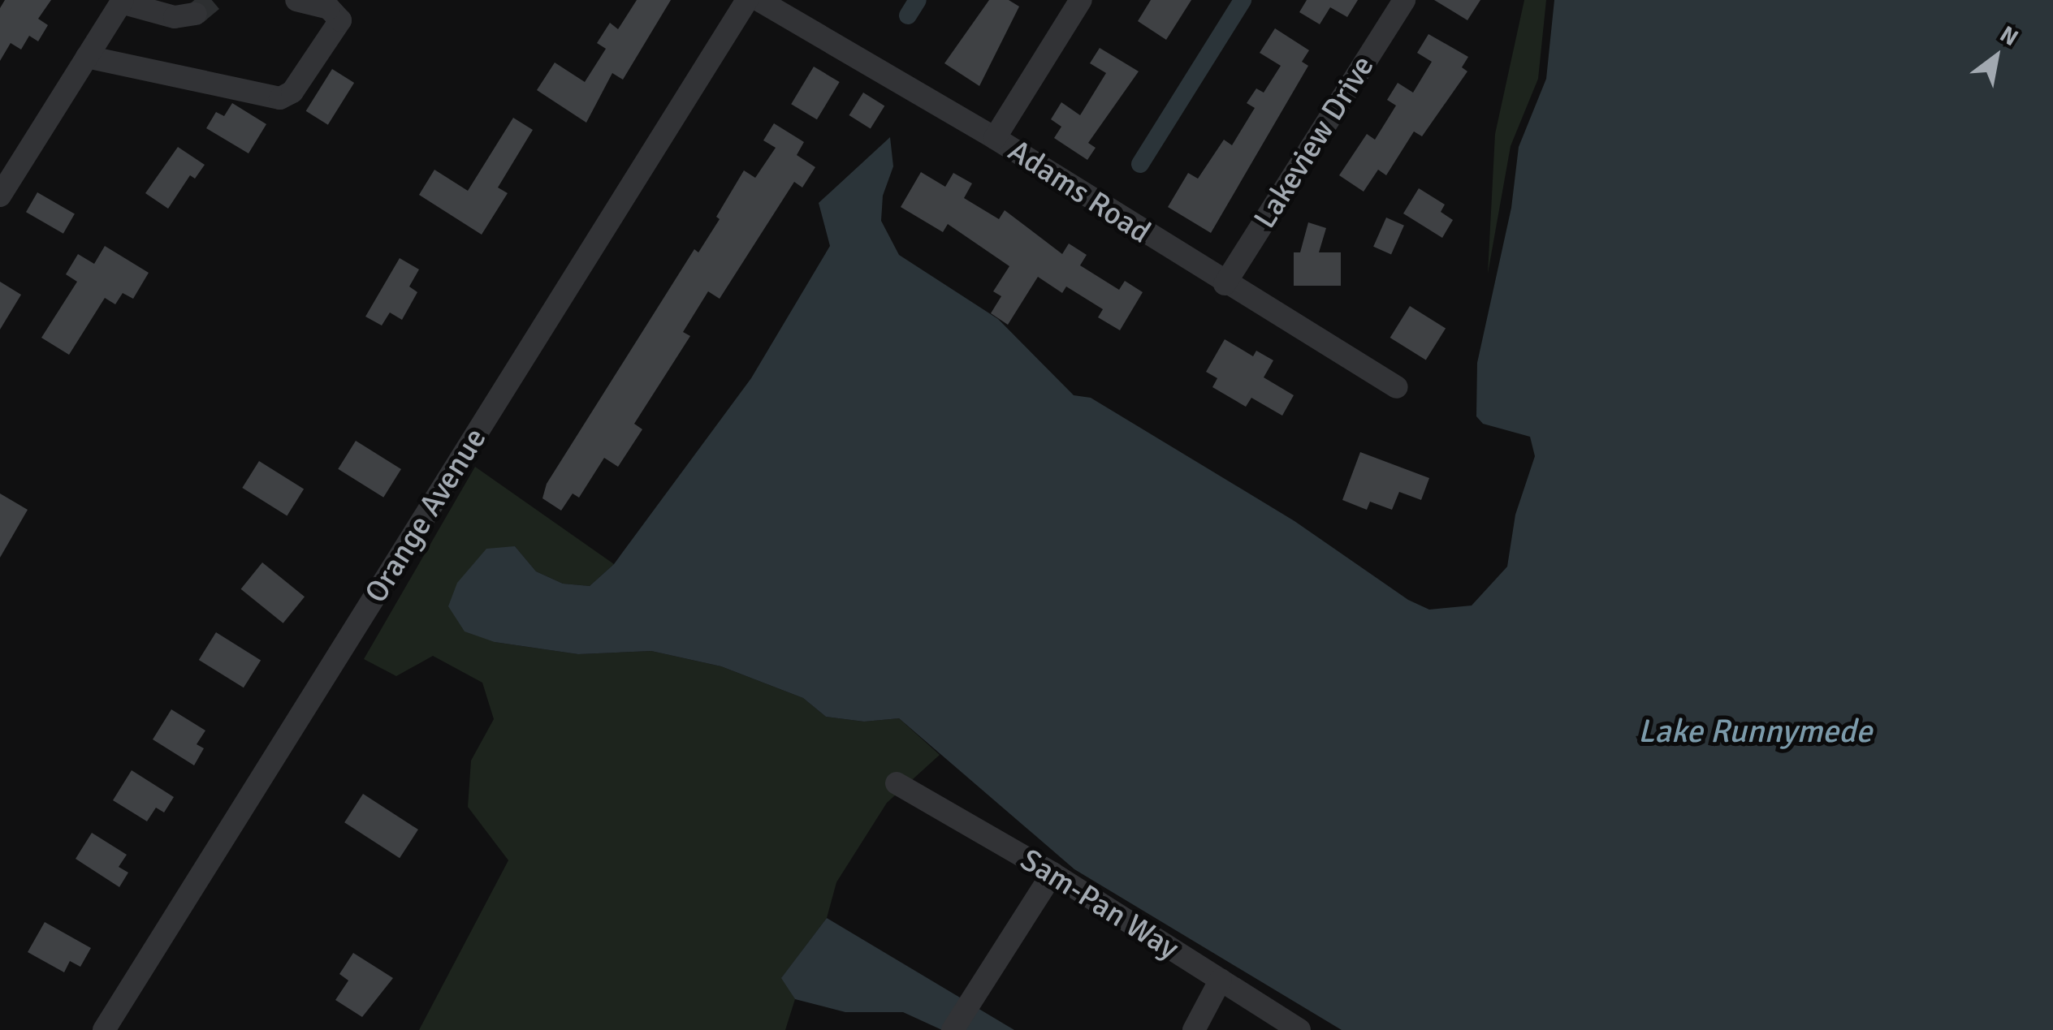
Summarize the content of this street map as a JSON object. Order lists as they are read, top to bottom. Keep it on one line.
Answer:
{"streets":{"street":["Lakeview Drive","Adams Road","Orange Avenue","Sam-Pan Way"]},"crossings":[["Lakeview Drive","Adams Road"]],"water":["Lake Runnymede"],"north":"top right"}
